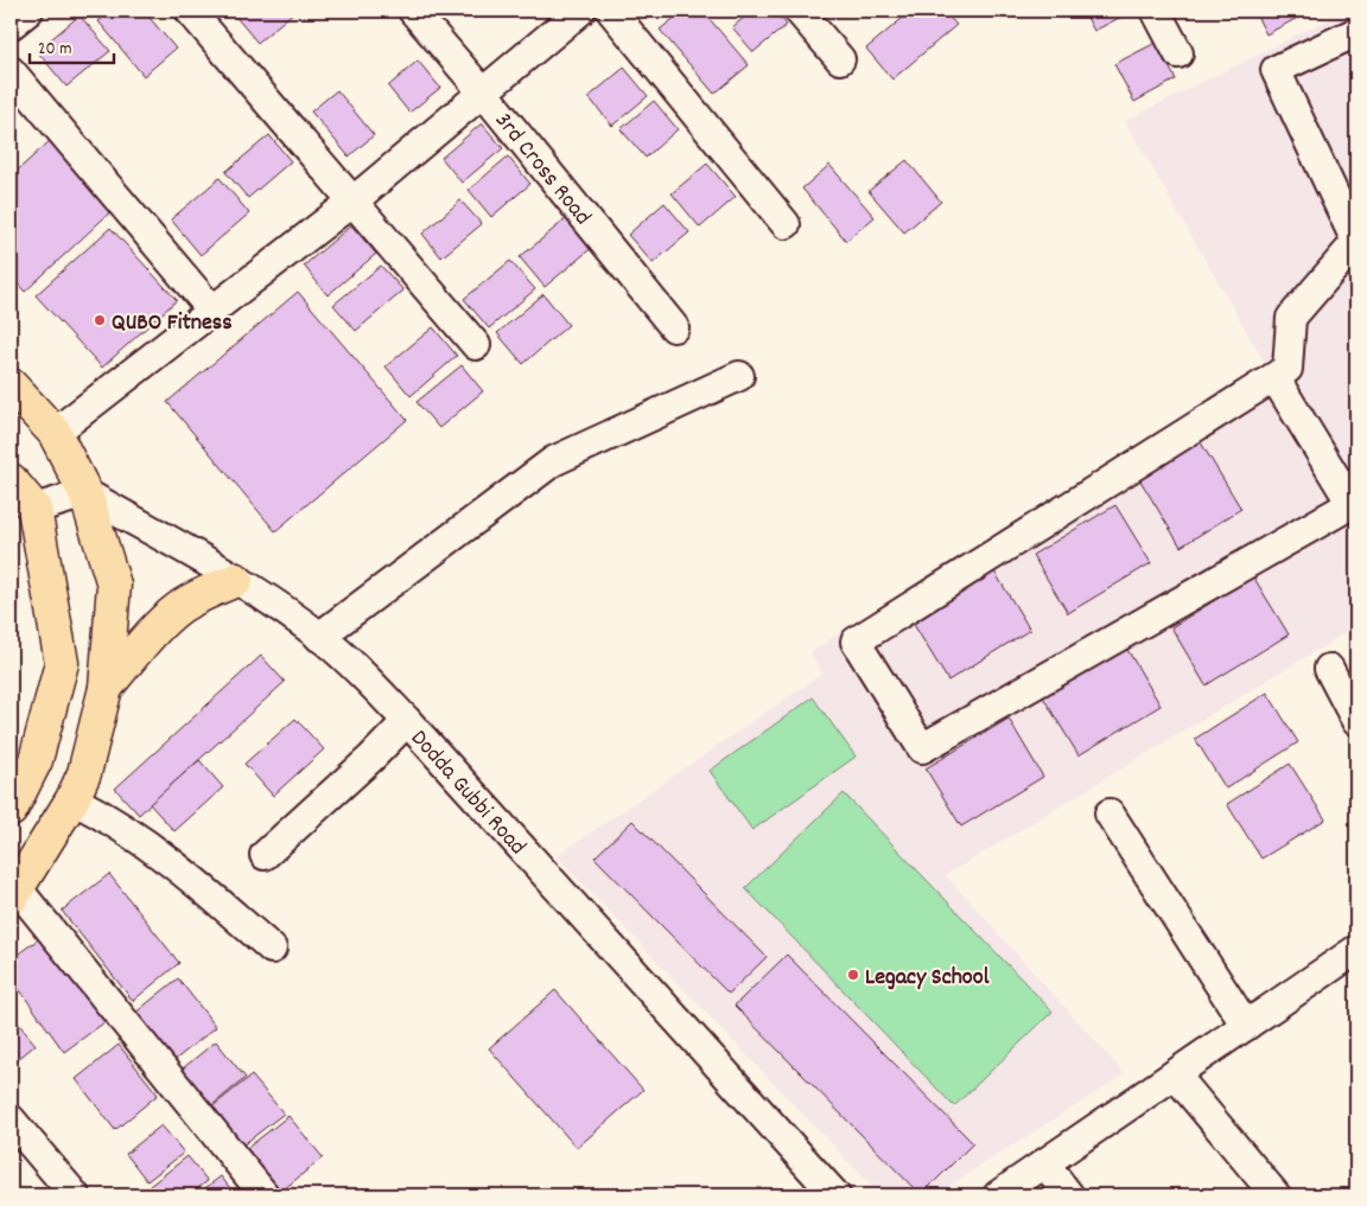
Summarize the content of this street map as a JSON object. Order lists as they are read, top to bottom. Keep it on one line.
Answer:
{"streets":{"street":["3rd Cross Road","Dodda Gubbi Road"]},"places":["QUBO Fitness","Legacy School"],"scale_bar":"20 m"}
